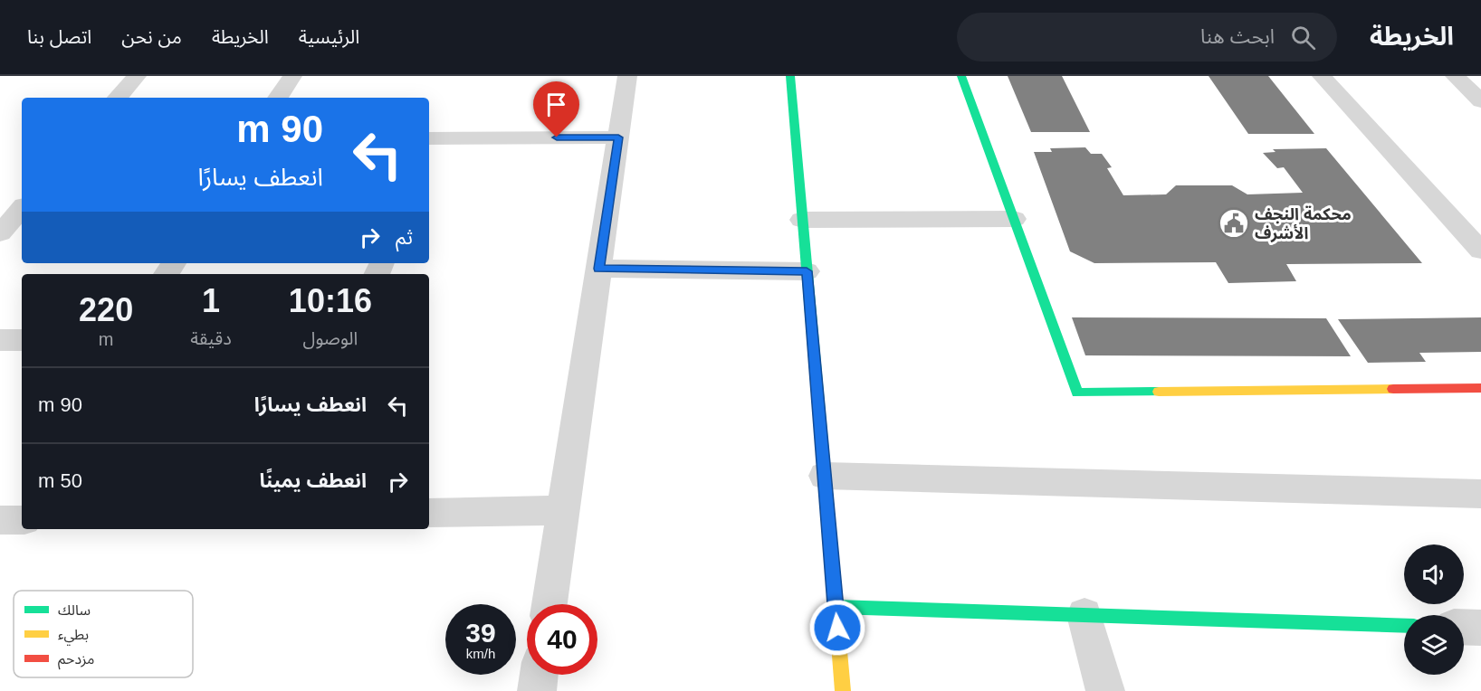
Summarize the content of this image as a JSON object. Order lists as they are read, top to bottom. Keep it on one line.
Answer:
{"places":{"public building":["محكمة النجف الأشرف"]},"legend":["سالك","بطيء","مزدحم"],"page":{"header":"الخريطة","search":"ابحث هنا","nav":["الرئيسية","الخريطة","من نحن","اتصل بنا"],"turn":["90 m","انعطف يسارًا"],"then":"ثم","eta":["10:16","الوصول","1","دقيقة","220","m"],"list":[{"name":"انعطف يسارًا","value":"90 m"},{"name":"انعطف يمينًا","value":"50 m"}],"speed":"39 km/h","limit":"40"}}
